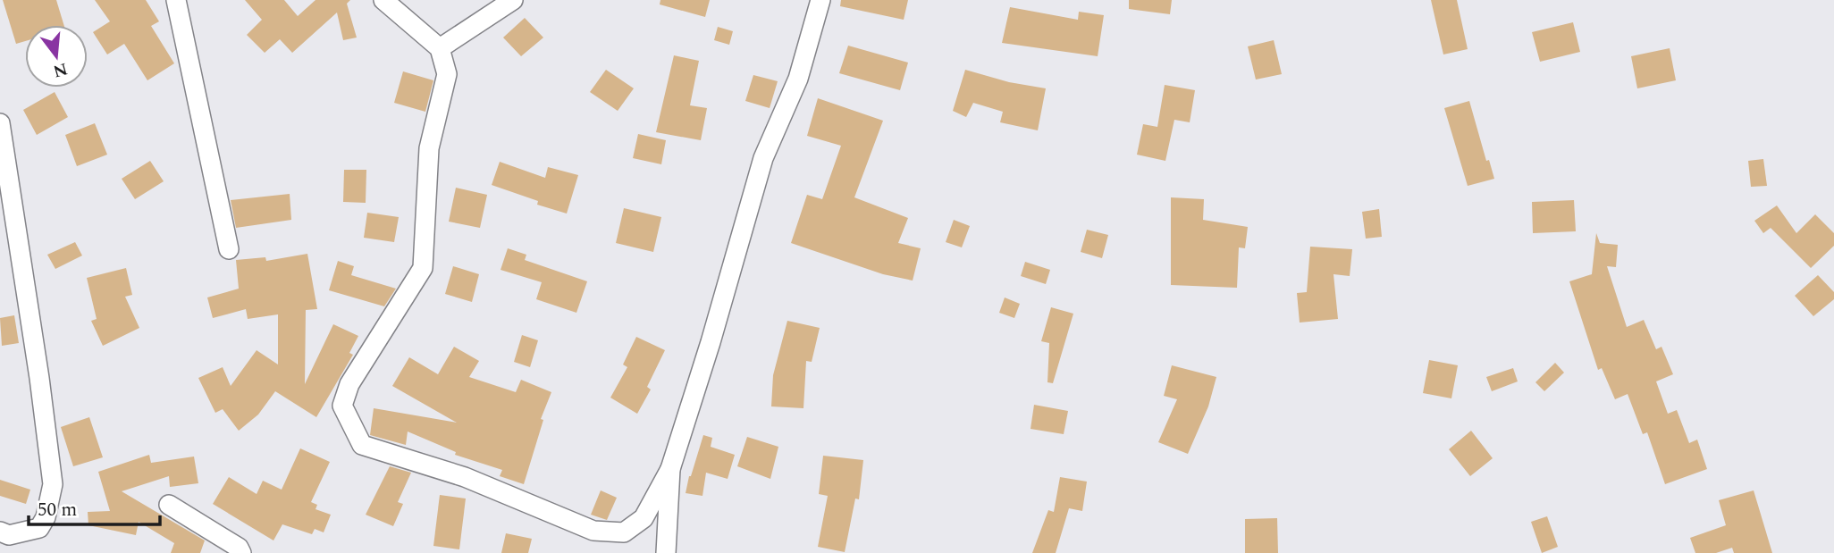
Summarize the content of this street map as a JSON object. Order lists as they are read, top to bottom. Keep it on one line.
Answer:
{"scale_bar":"50 m","north":"bottom"}
